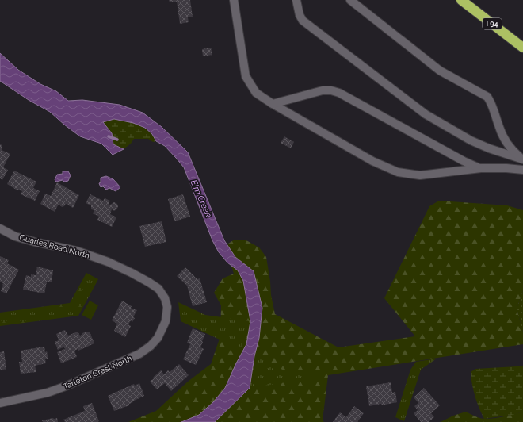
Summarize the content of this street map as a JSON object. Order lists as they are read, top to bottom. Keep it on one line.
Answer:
{"streets":{"highway":["I 94"],"street":["Quarles Road North","Tarleton Crest North"]},"crossings":[["Quarles Road North","Tarleton Crest North"]],"water":["Elm Creek"]}
